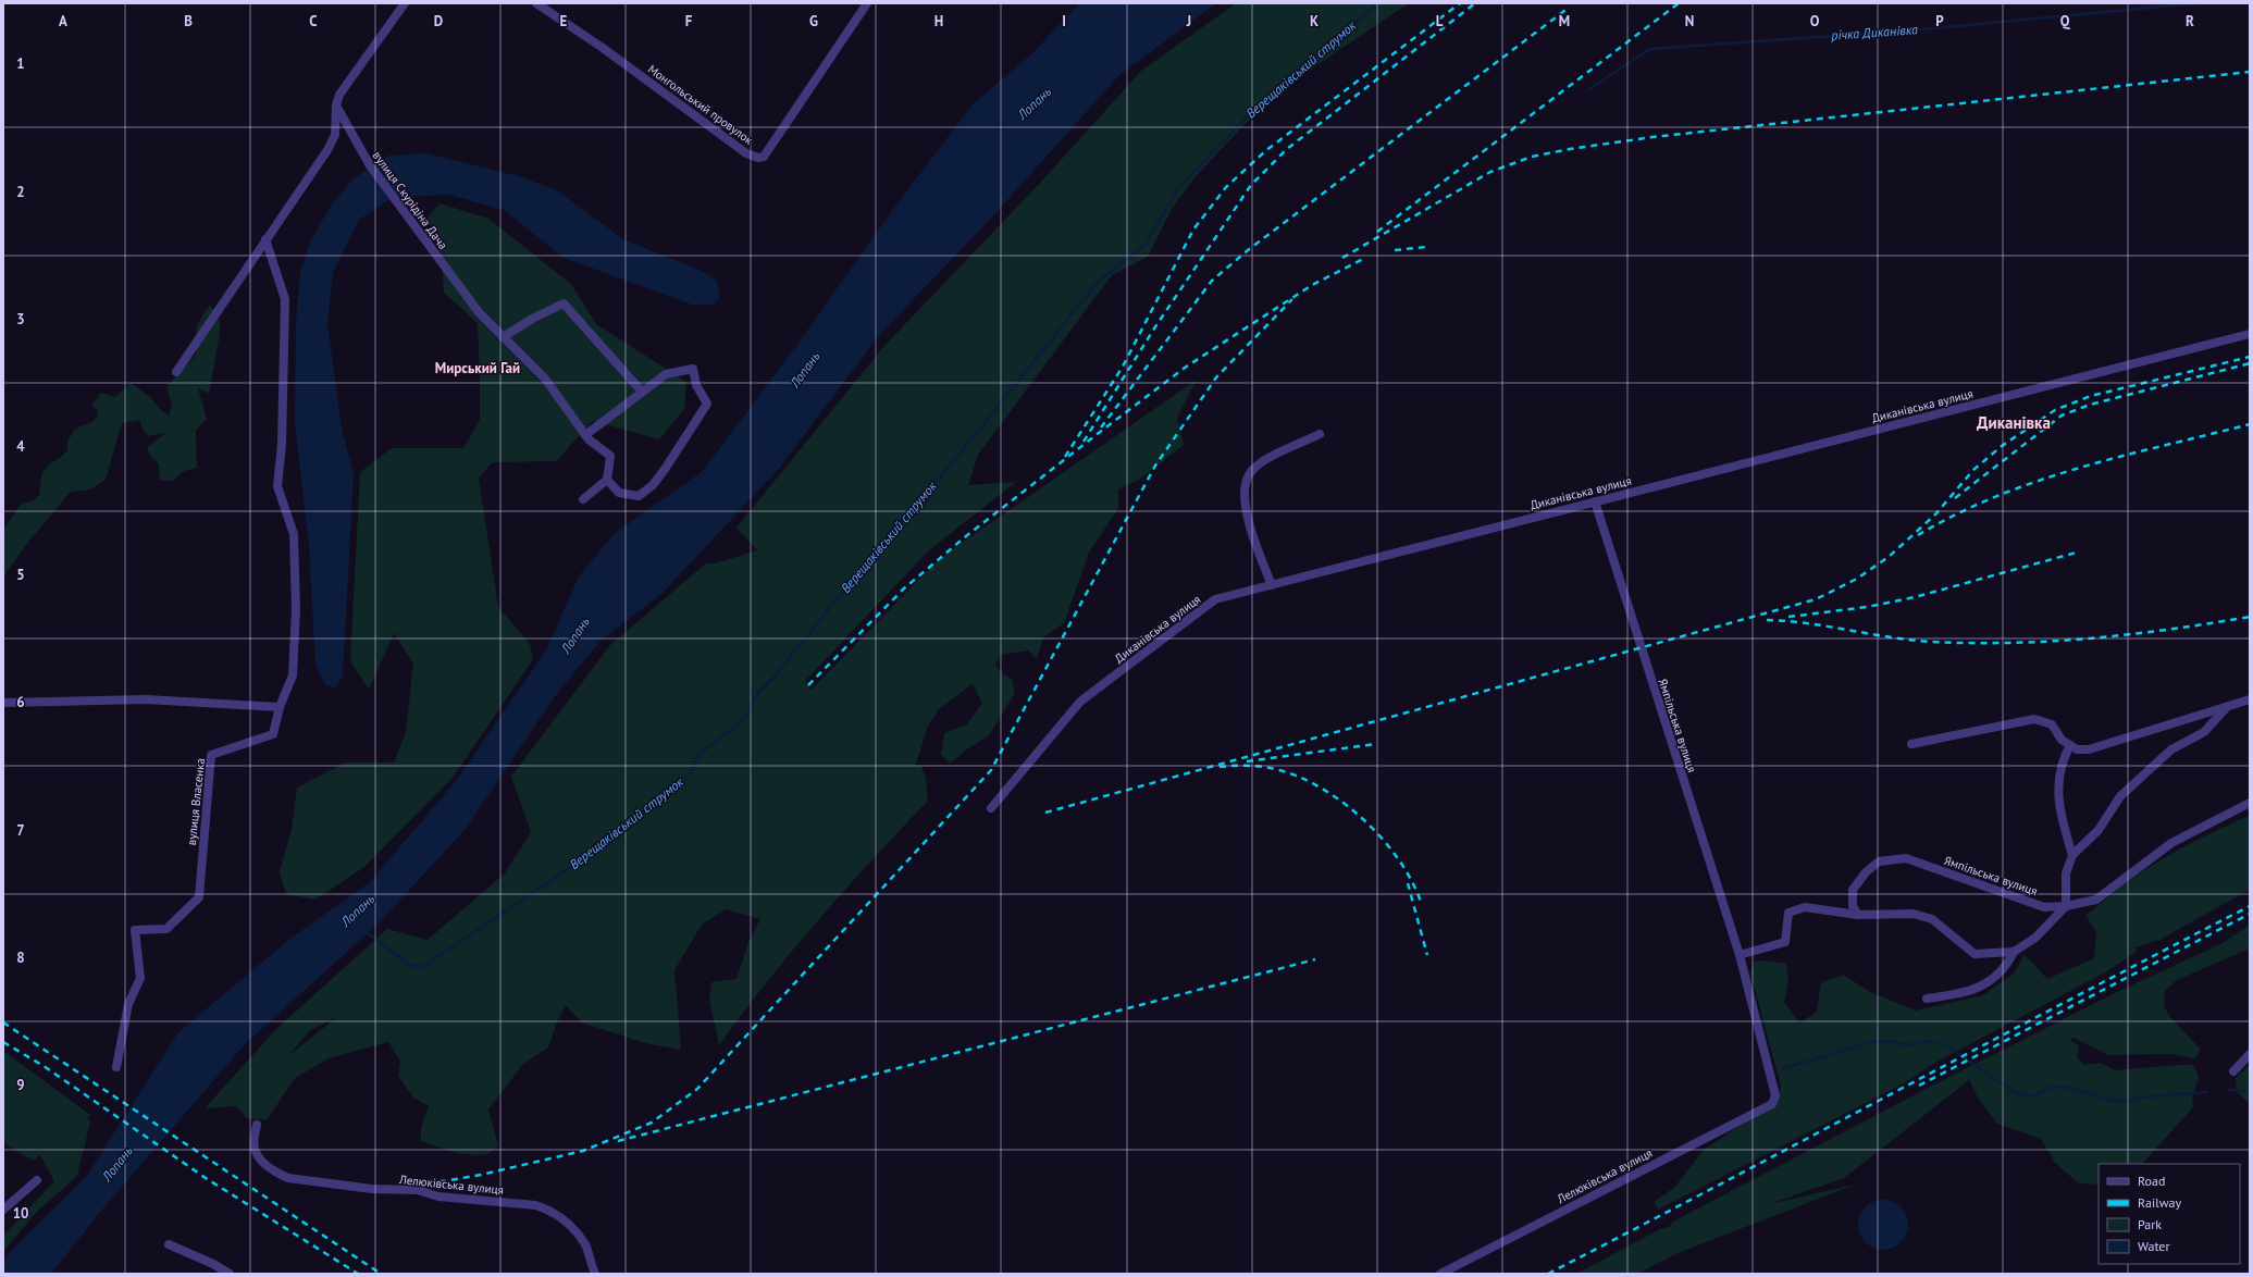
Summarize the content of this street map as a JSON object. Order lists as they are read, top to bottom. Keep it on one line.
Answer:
{"streets":{"street":["Монгольський провулок","вулиця Скурідіна Дача","Диканівська вулиця","Ямпільська вулиця","вулиця Власенка","Лелюківська вулиця"]},"crossings":[["Диканівська вулиця","Ямпільська вулиця"],["Ямпільська вулиця","Лелюківська вулиця"]],"districts":["Мирський Гай","Диканівка"],"water":["річка Диканівка","Верещаківський струмок","Лопань"],"legend":["Road","Railway","Park","Water"],"grid":{"columns":["A","B","C","D","E","F","G","H","I","J","K","L","M","N","O","P","Q","R"],"rows":["1","2","3","4","5","6","7","8","9","10"]}}
